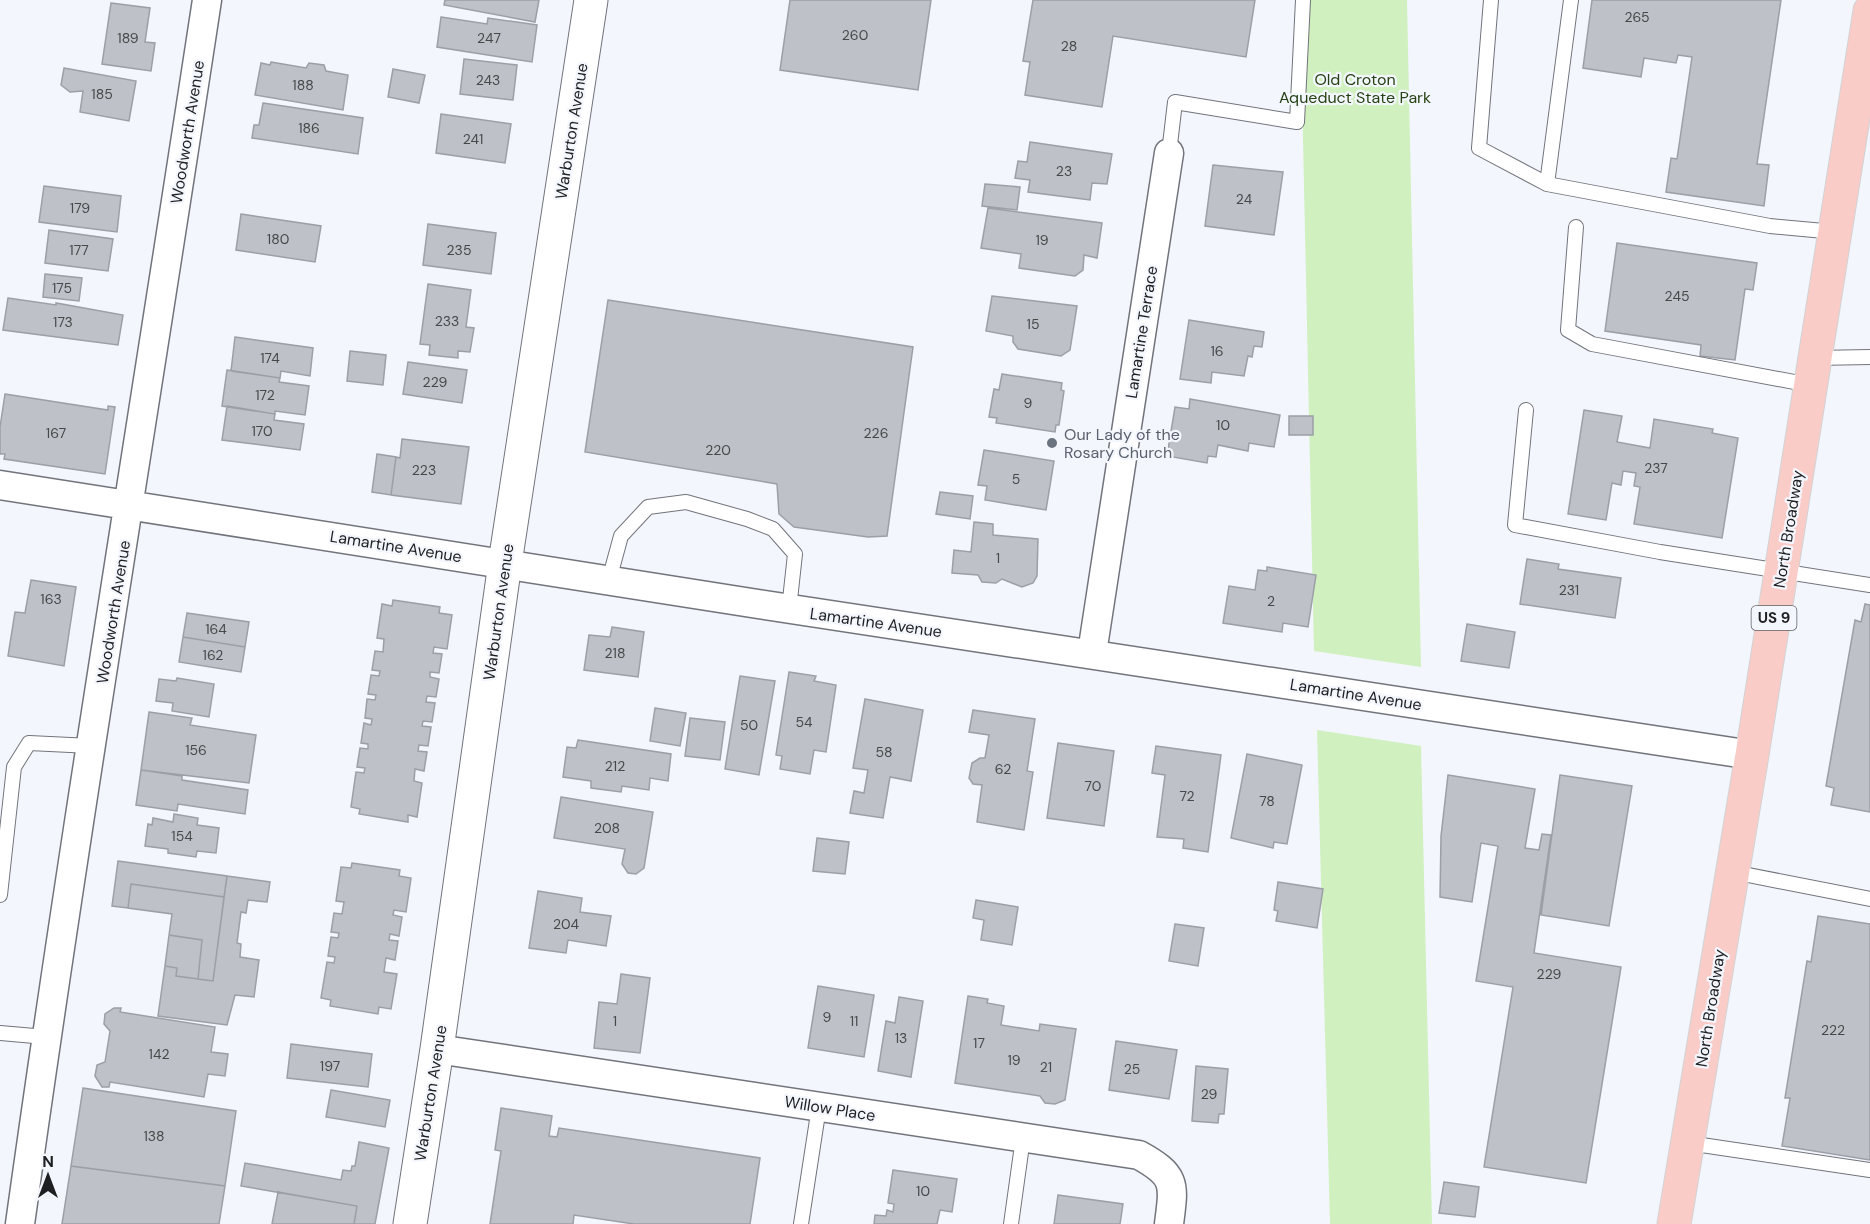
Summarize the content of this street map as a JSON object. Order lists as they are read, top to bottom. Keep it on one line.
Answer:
{"streets":{"main road":["North Broadway","US 9"],"street":["Warburton Avenue","Woodworth Avenue","Lamartine Terrace","Lamartine Avenue","Willow Place"]},"crossings":[["Warburton Avenue","Lamartine Avenue"],["Warburton Avenue","Willow Place"],["Woodworth Avenue","Lamartine Avenue"],["Lamartine Terrace","Lamartine Avenue"],["North Broadway","Lamartine Avenue"]],"parks":["Old Croton Aqueduct State Park"],"places":["Our Lady of the Rosary Church"],"house_numbers":["265","260","189","247","28","243","188","185","186","241","23","24","179","180","19","177","235","175","245","233","173","15","16","174","229","172","9","10","170","167","226","220","237","223","5","1","231","163","2","164","218","162","54","50","156","58","212","62","70","72","78","208","154","204","229","9","1","11","222","13","17","142","19","197","21","25","29","138","10"],"north":"top"}
